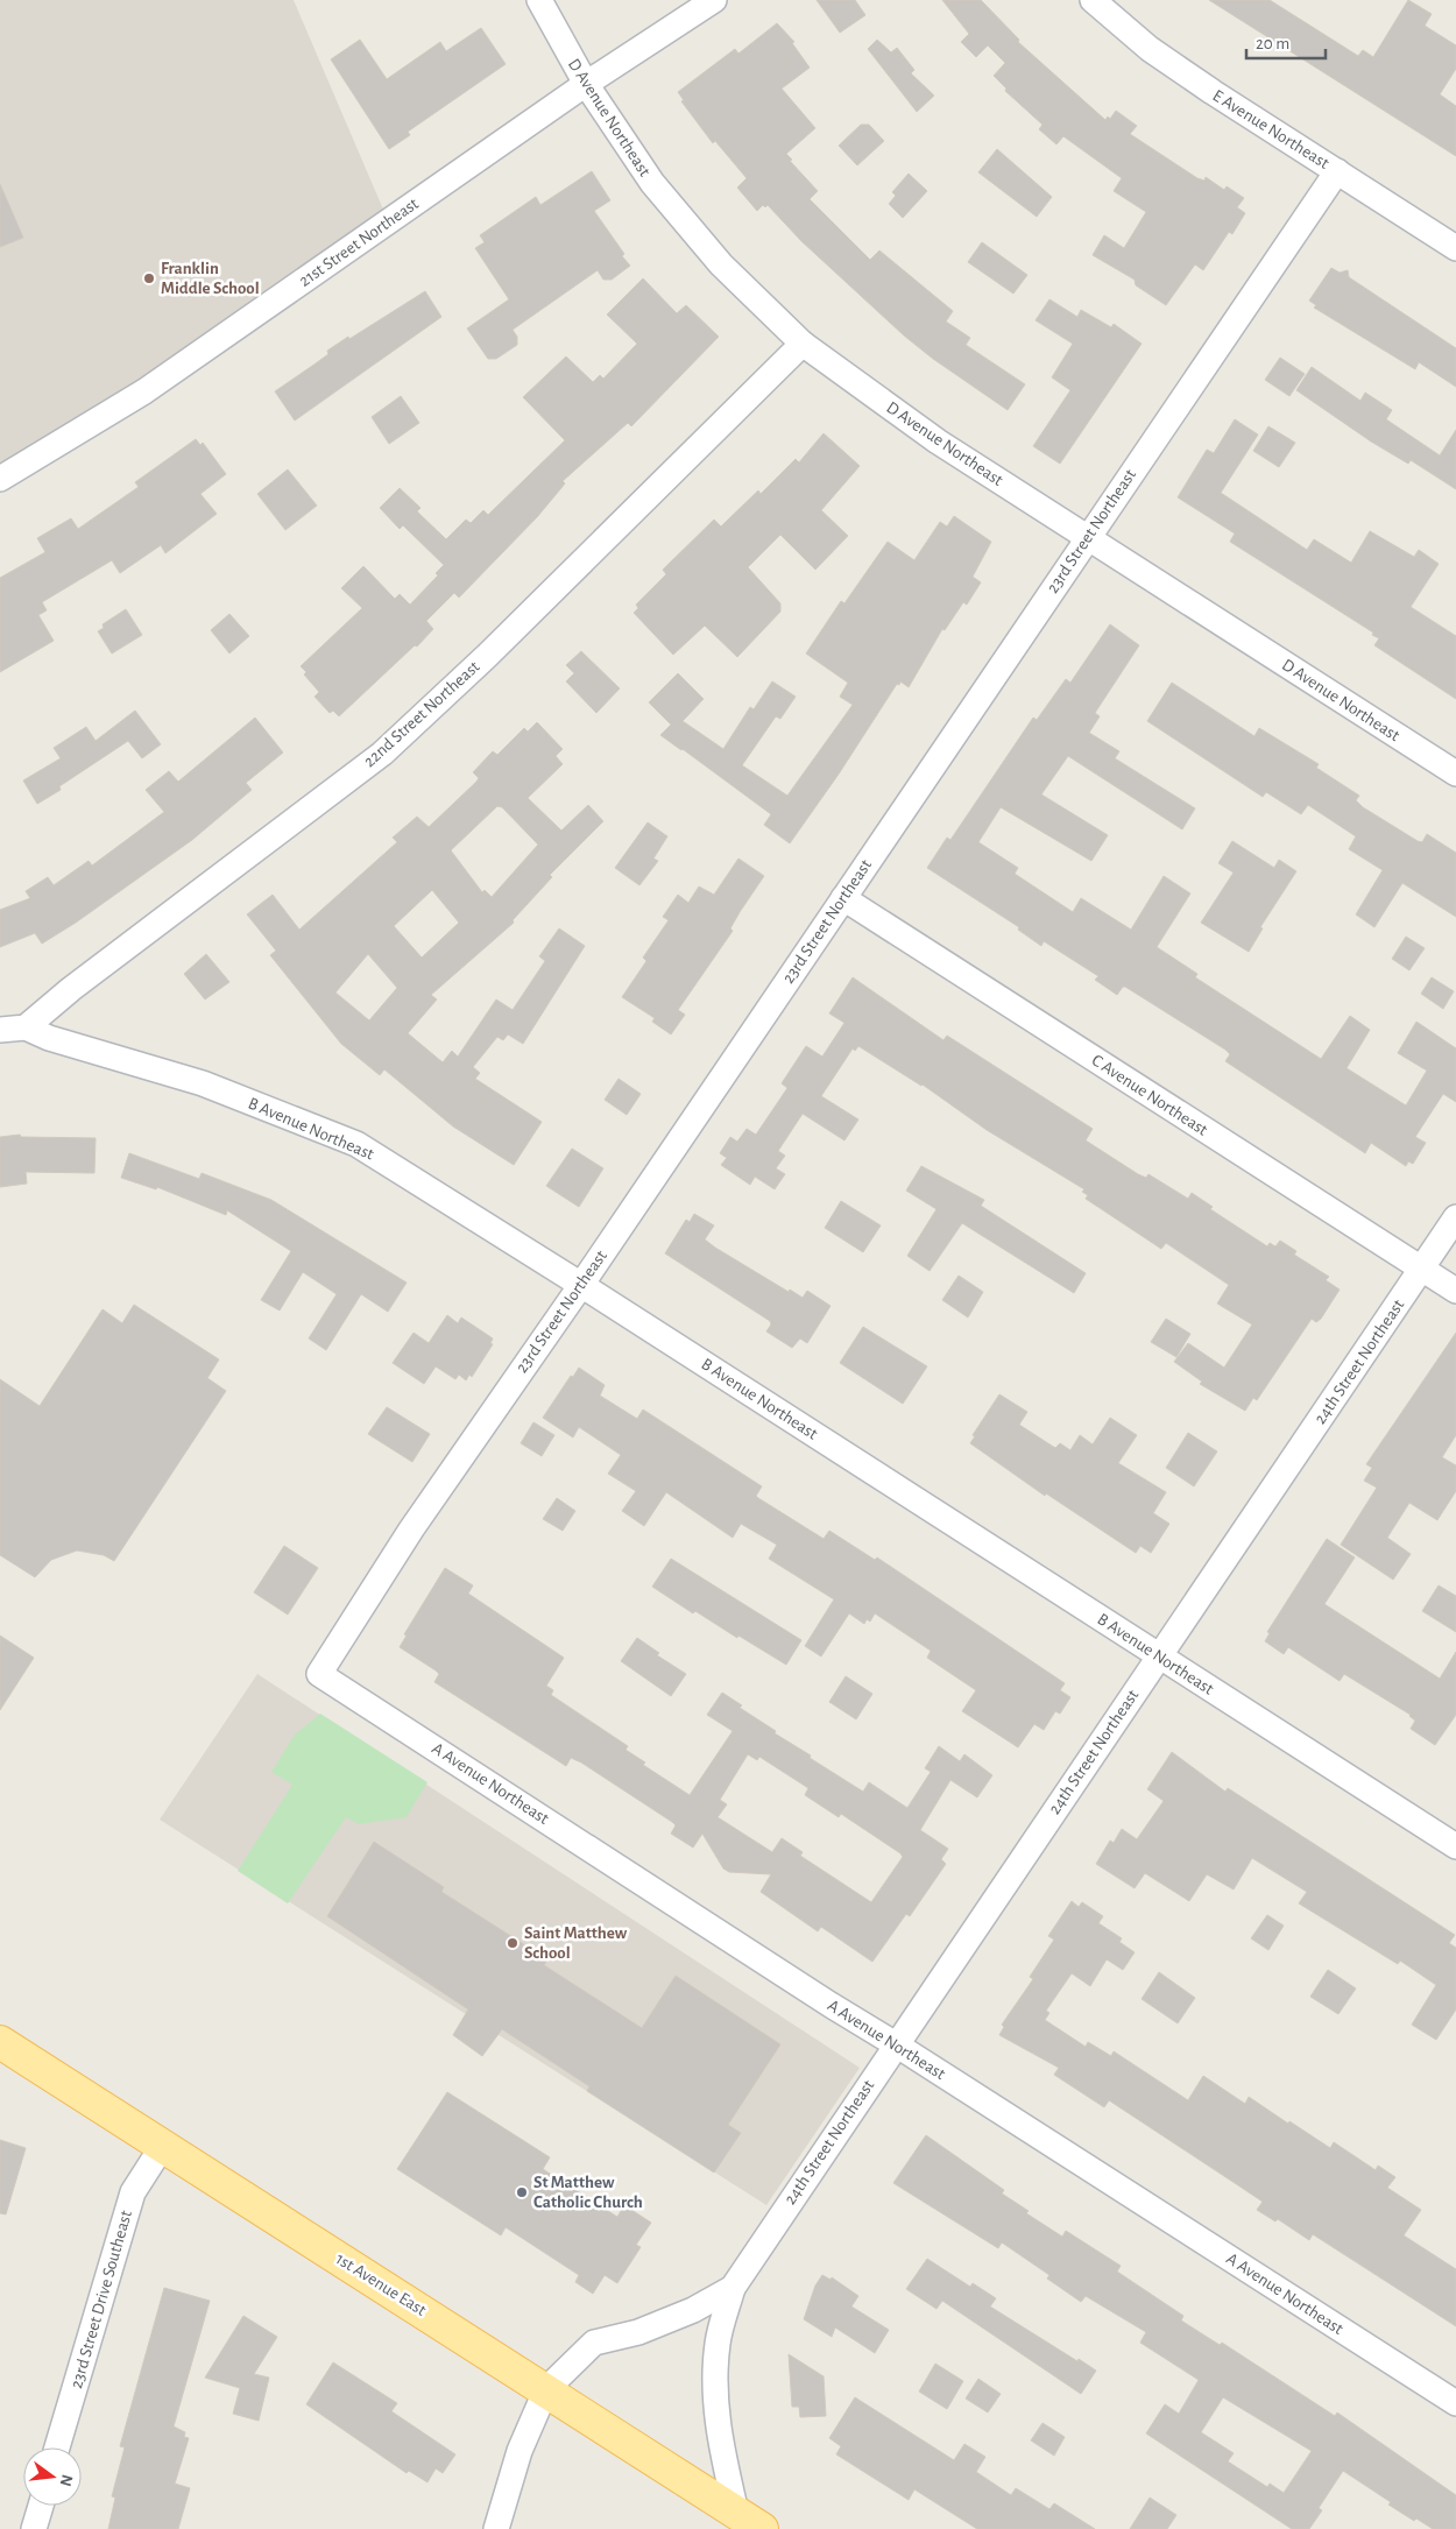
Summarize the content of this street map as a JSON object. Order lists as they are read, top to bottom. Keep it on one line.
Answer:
{"streets":{"main road":["1st Avenue East"],"street":["D Avenue Northeast","E Avenue Northeast","21st Street Northeast","23rd Street Northeast","22nd Street Northeast","C Avenue Northeast","B Avenue Northeast","24th Street Northeast","A Avenue Northeast","23rd Street Drive Southeast"]},"crossings":[["D Avenue Northeast","21st Street Northeast"],["D Avenue Northeast","23rd Street Northeast"],["D Avenue Northeast","22nd Street Northeast"],["E Avenue Northeast","23rd Street Northeast"],["23rd Street Northeast","C Avenue Northeast"],["23rd Street Northeast","B Avenue Northeast"],["23rd Street Northeast","A Avenue Northeast"],["22nd Street Northeast","B Avenue Northeast"],["C Avenue Northeast","24th Street Northeast"],["B Avenue Northeast","24th Street Northeast"],["24th Street Northeast","A Avenue Northeast"],["24th Street Northeast","1st Avenue East"],["1st Avenue East","23rd Street Drive Southeast"]],"places":["Franklin Middle School","Saint Matthew School","St Matthew Catholic Church"],"scale_bar":"20 m","north":"right"}
